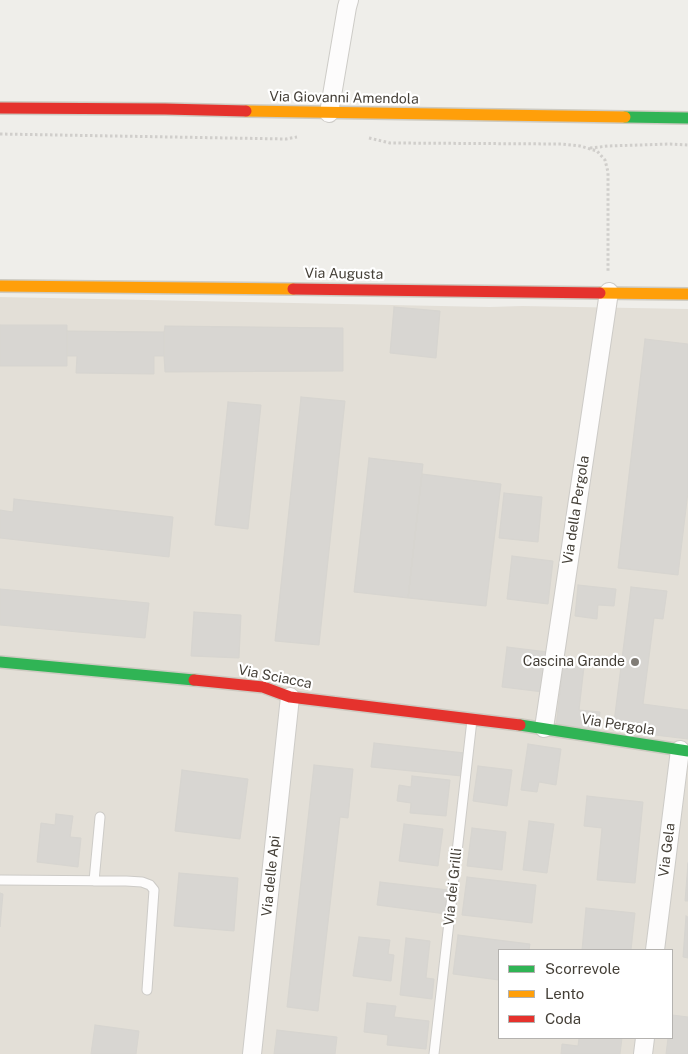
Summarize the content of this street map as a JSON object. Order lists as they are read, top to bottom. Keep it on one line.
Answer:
{"streets":{"street":["Via Giovanni Amendola","Via Augusta","Via della Pergola","Via Sciacca","Via Pergola","Via Gela","Via delle Api"],"lane":["Via dei Grilli"]},"crossings":[["Via Augusta","Via della Pergola"],["Via della Pergola","Via Sciacca"],["Via della Pergola","Via Pergola"],["Via Sciacca","Via Pergola"],["Via Sciacca","Via delle Api"],["Via Sciacca","Via dei Grilli"],["Via Pergola","Via Gela"]],"places":["Cascina Grande"],"legend":["Scorrevole","Lento","Coda"]}
